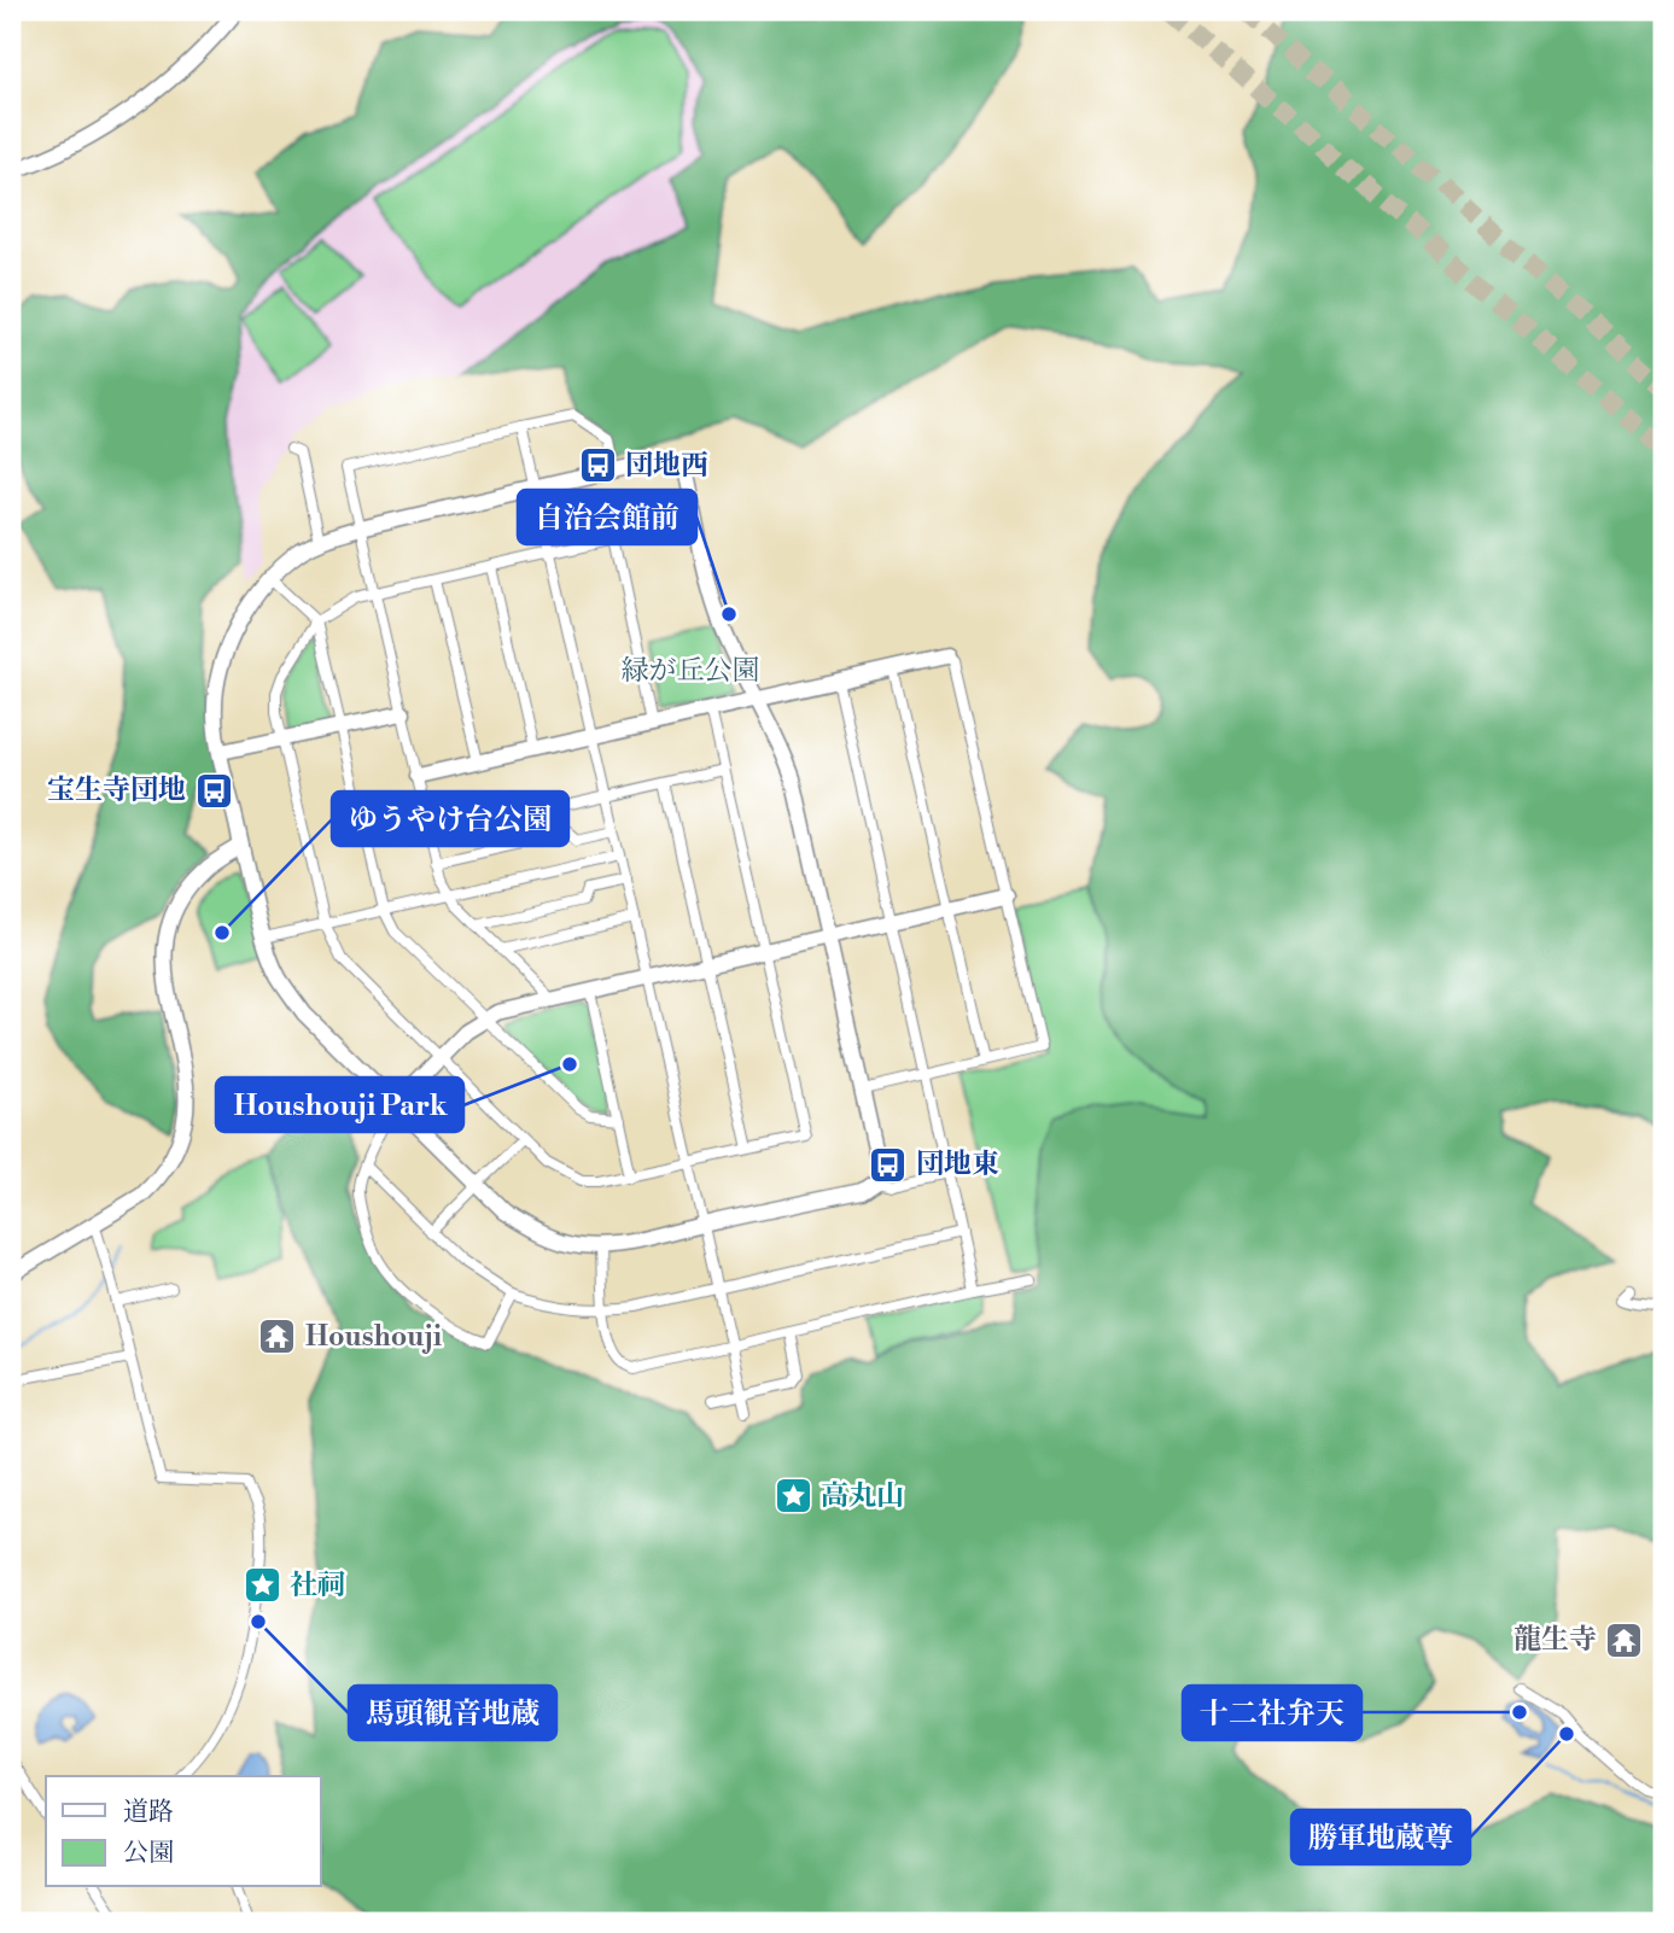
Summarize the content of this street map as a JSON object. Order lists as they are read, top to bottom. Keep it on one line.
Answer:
{"parks":["緑が丘公園"],"places":{"bus stop":["団地西","宝生寺団地","団地東"],"other":["自治会館前","ゆうやけ台公園","Houshouji Park","馬頭観音地蔵","十二社弁天","勝軍地蔵尊"],"temple":["Houshouji","龍生寺"],"place":["高丸山","社祠"]},"legend":["道路","公園"]}
